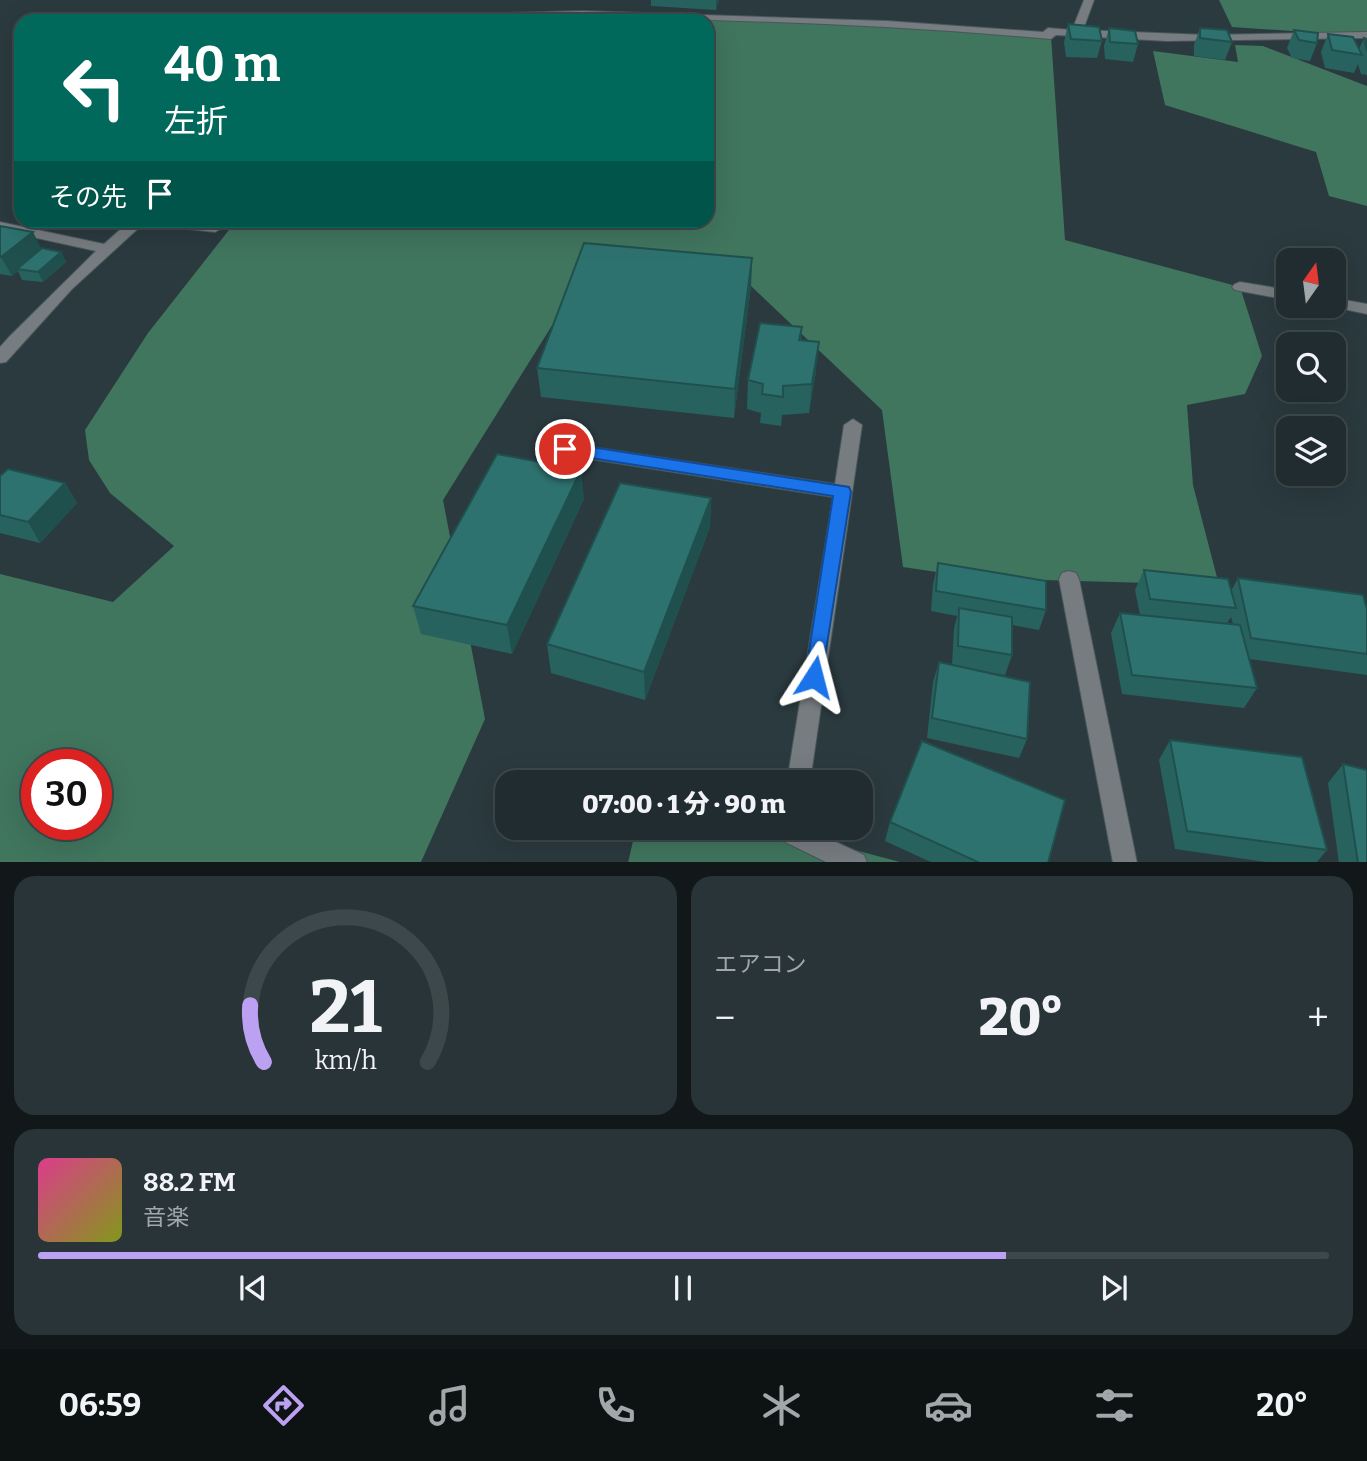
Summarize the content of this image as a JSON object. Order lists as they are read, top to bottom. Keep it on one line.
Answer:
{"north":"top","page":{"turn":["40 m","左折"],"then":"その先","limit":"30","trip":"07:00 · 1 分 · 90 m","tile":"エアコン","heat":["−","20°","+"],"song":["88.2 FM","音楽"],"tabs":["06:59","20°"],"gauge":["21","km/h"]}}
